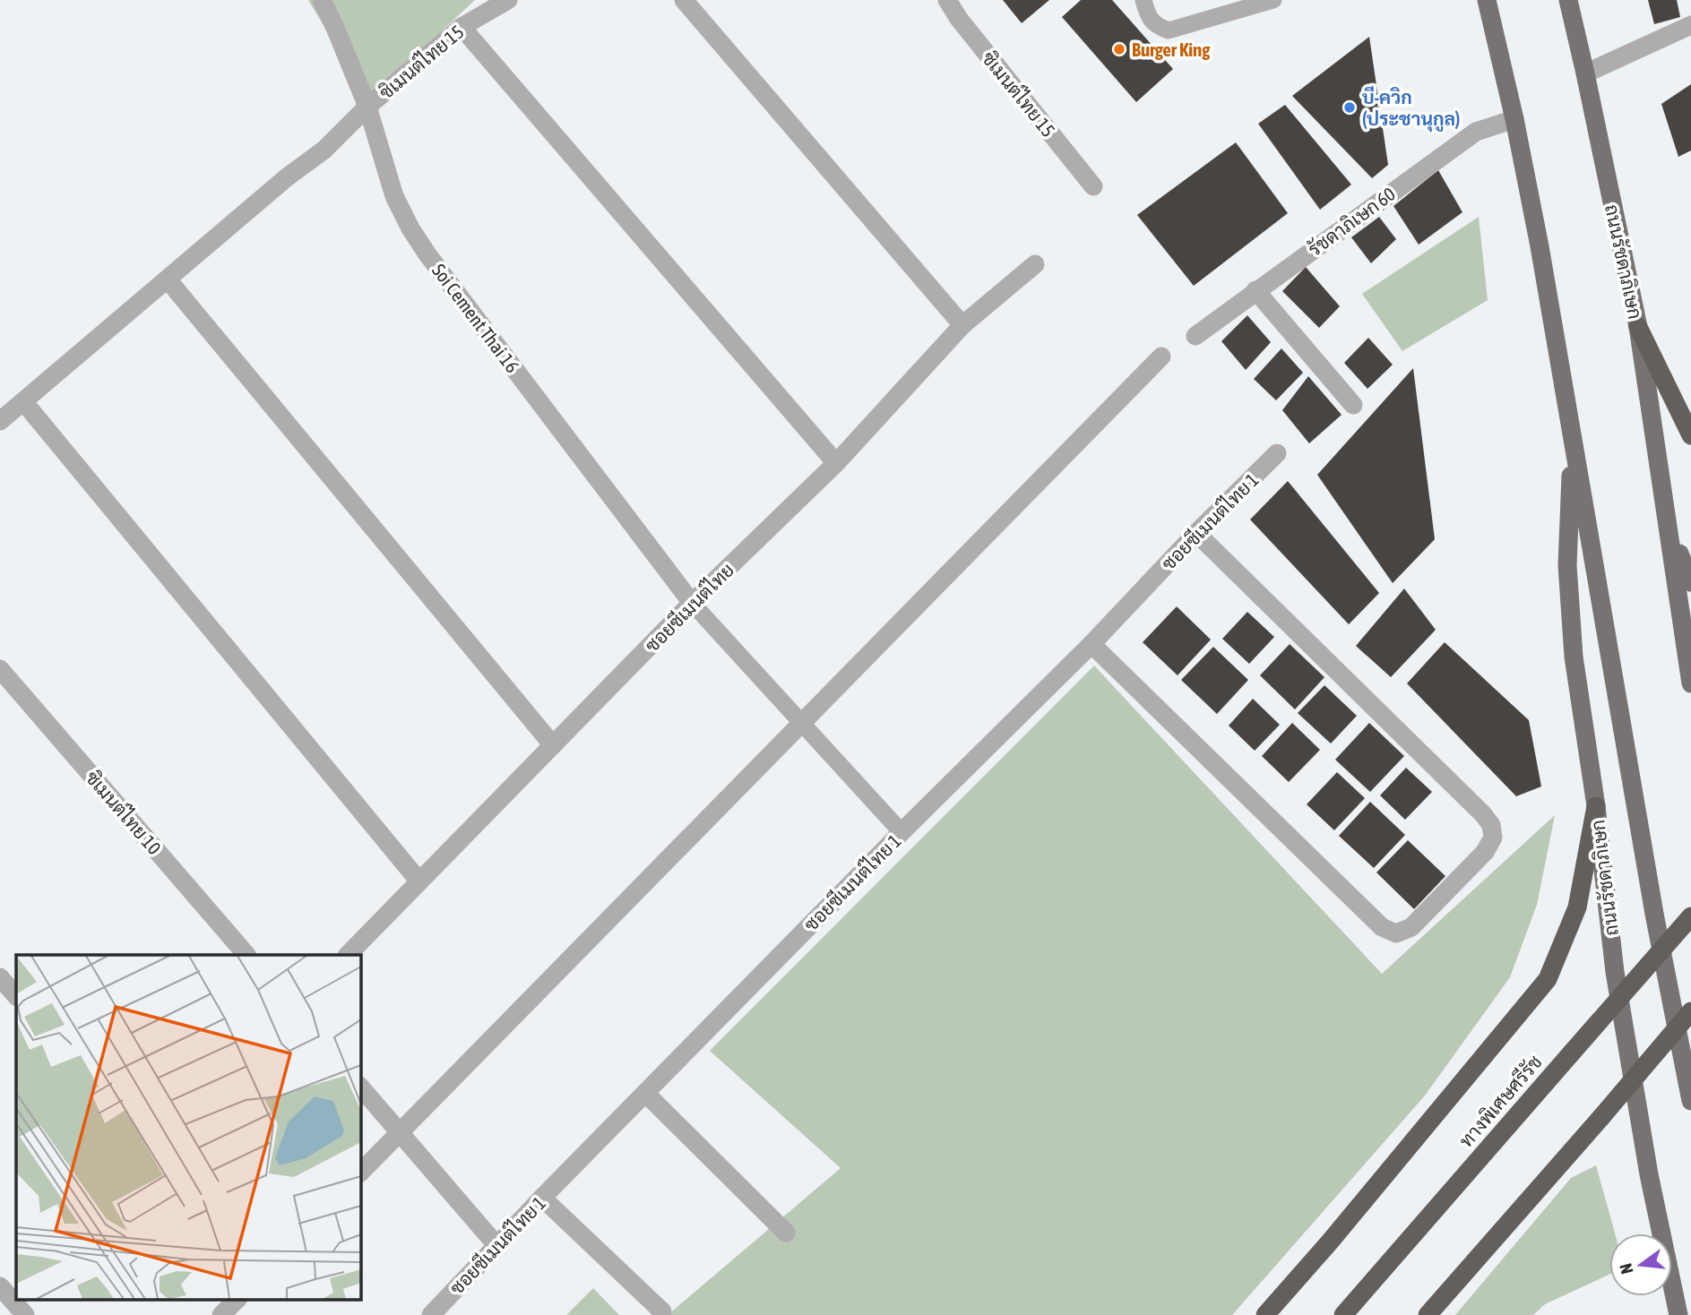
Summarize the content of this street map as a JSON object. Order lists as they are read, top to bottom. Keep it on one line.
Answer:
{"streets":{"highway":["ทางพิเศษศรีรัช"],"main road":["ถนนรัชดาภิเษก"],"street":["ซิเมนต์ไทย 15","รัชดาภิเษก 60","Soi Cement Thai 16","ซอยซีเมนต์ไทย 1","ซอยซีเมนต์ไทย","ซิเมนต์ไทย 10"]},"crossings":[["ซิเมนต์ไทย 15","Soi Cement Thai 16"],["รัชดาภิเษก 60","ถนนรัชดาภิเษก"],["Soi Cement Thai 16","ซอยซีเมนต์ไทย"]],"places":["Burger King","บี-ควิก (ประชานุกูล)"],"north":"left"}
